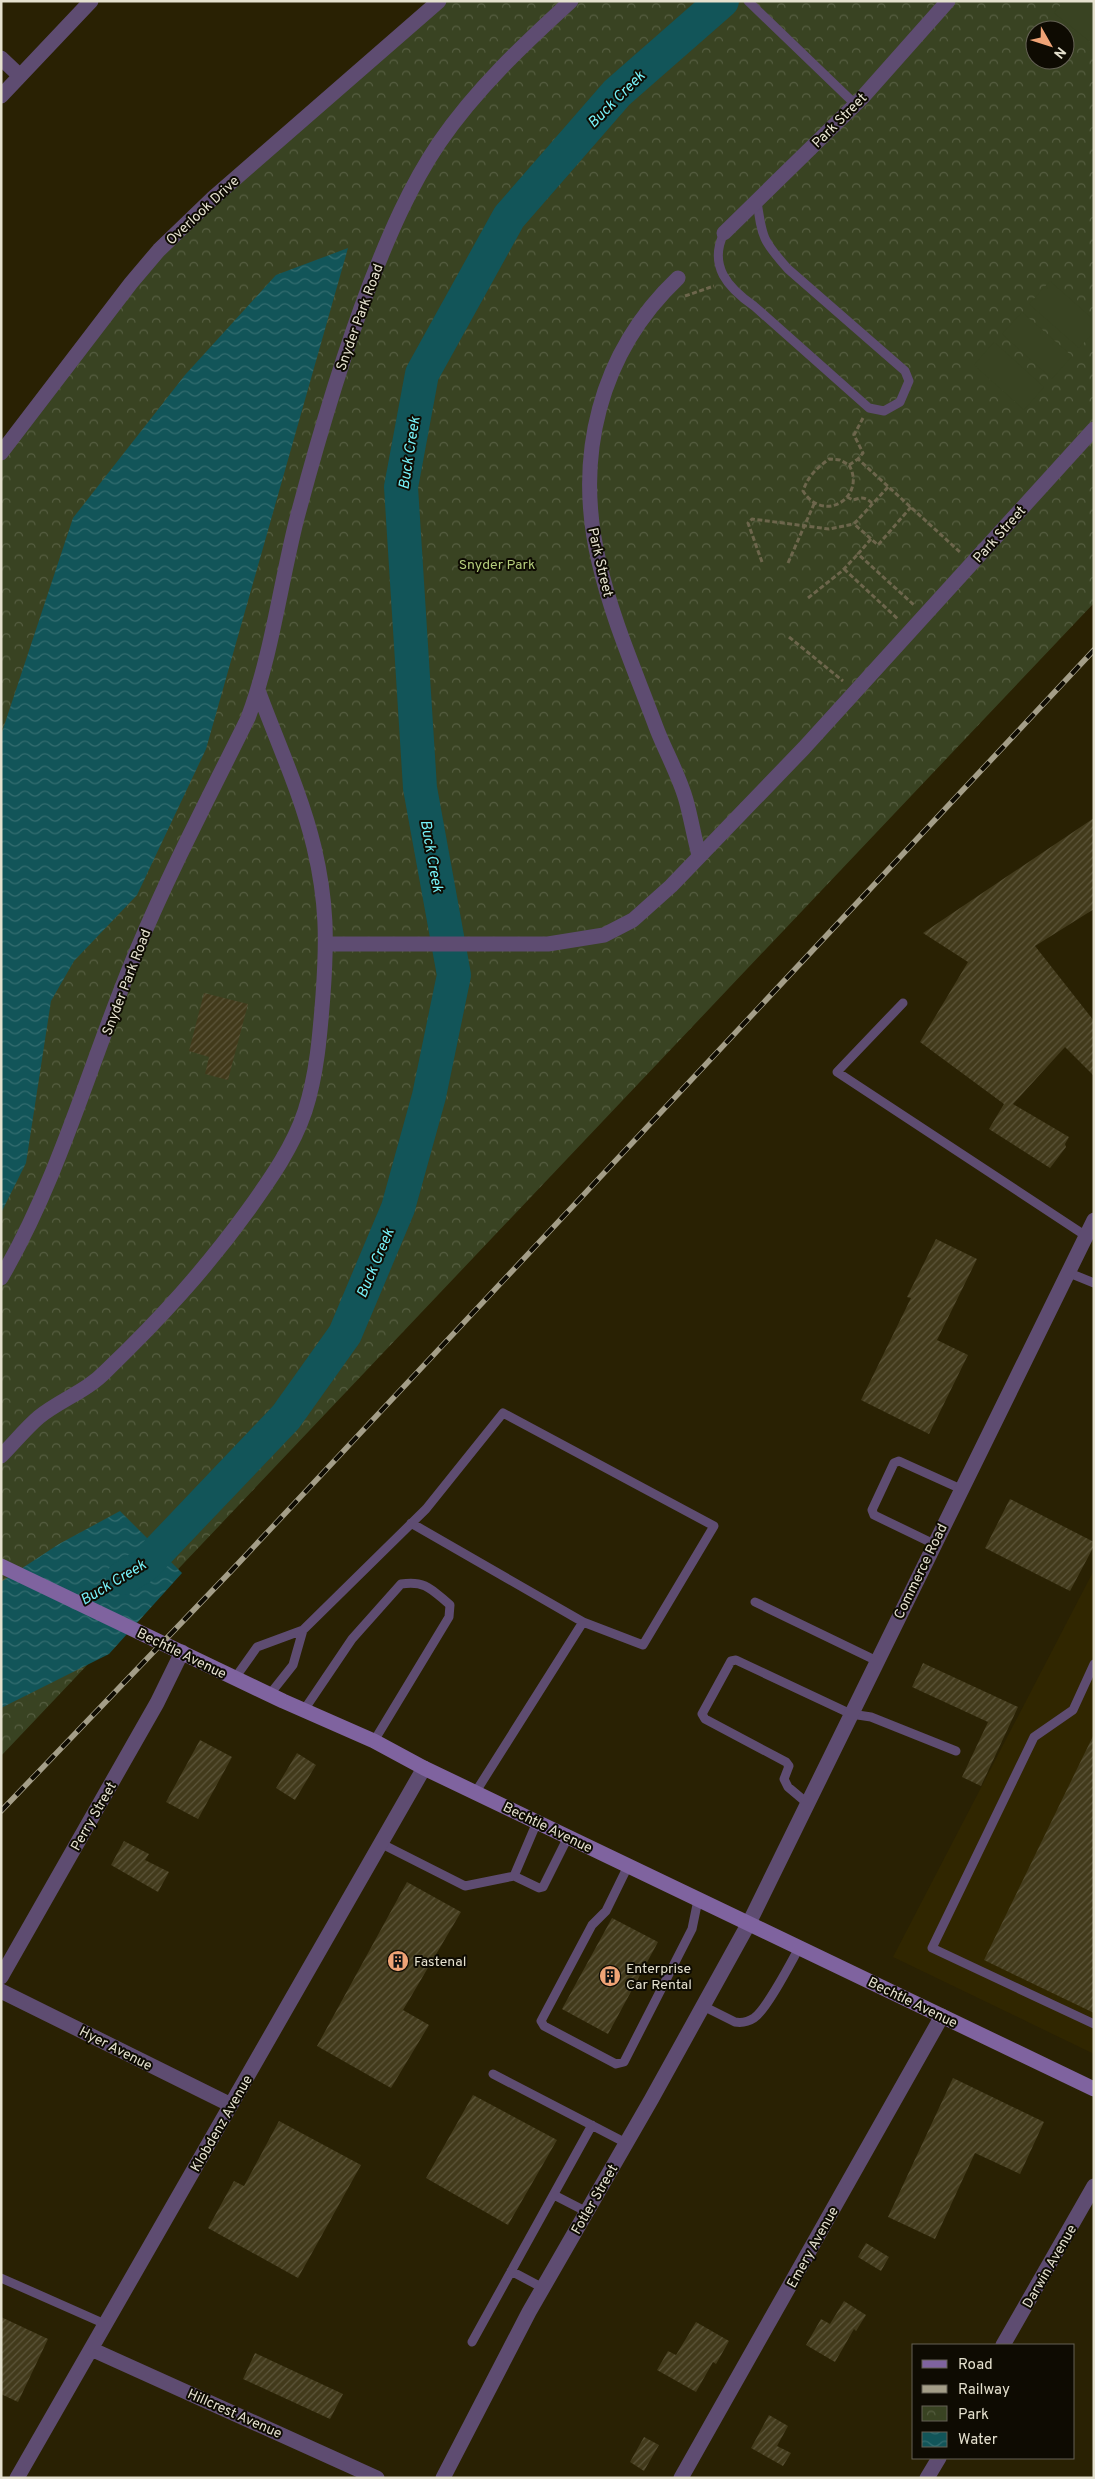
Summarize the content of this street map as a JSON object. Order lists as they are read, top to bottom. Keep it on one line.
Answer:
{"streets":{"main road":["Bechtle Avenue"],"street":["Park Street","Overlook Drive","Snyder Park Road","Commerce Road","Perry Street","Hyer Avenue","Klobdenz Avenue","Fotler Street","Emery Avenue","Darwin Avenue","Hillcrest Avenue"]},"crossings":[["Commerce Road","Bechtle Avenue"],["Commerce Road","Fotler Street"],["Bechtle Avenue","Perry Street"],["Bechtle Avenue","Klobdenz Avenue"],["Bechtle Avenue","Fotler Street"],["Bechtle Avenue","Emery Avenue"],["Hyer Avenue","Klobdenz Avenue"],["Klobdenz Avenue","Hillcrest Avenue"]],"water":["Buck Creek"],"parks":["Snyder Park"],"places":{"building":["Fastenal","Enterprise Car Rental"]},"legend":["Road","Railway","Park","Water"],"north":"bottom right"}
